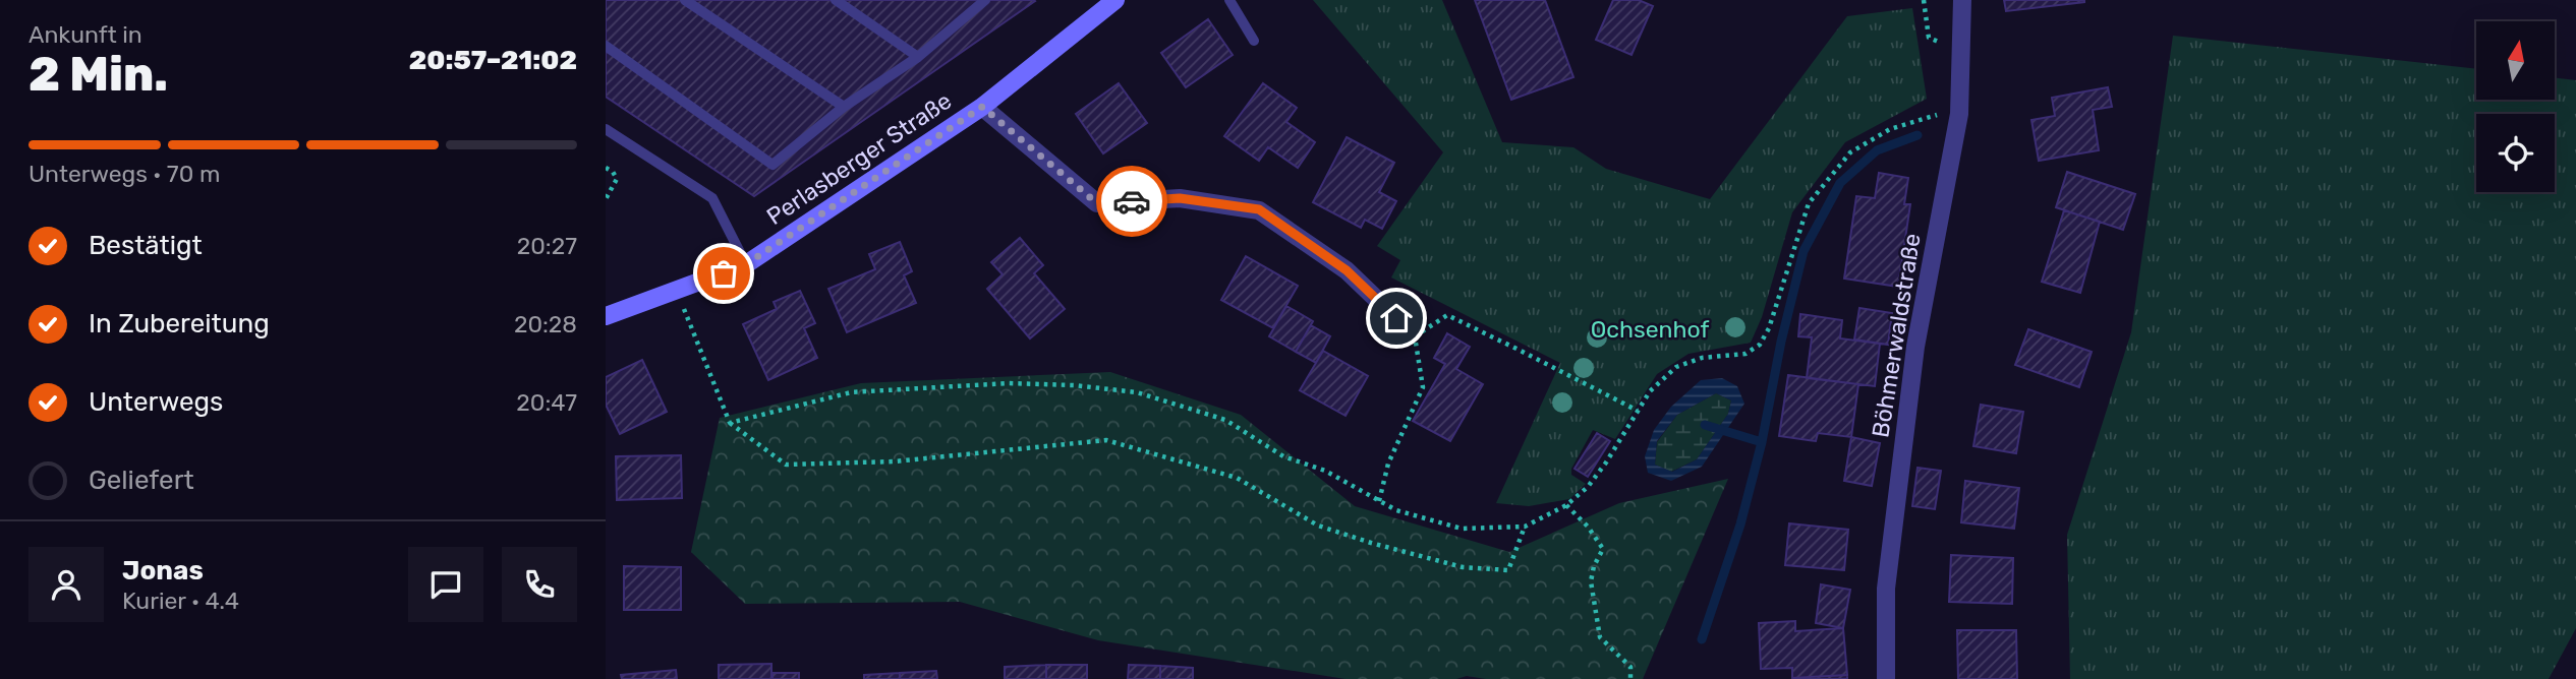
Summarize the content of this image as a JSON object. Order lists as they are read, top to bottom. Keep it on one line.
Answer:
{"streets":{"street":["Perlasberger Straße","Böhmerwaldstraße"]},"parks":["Ochsenhof"],"north":"top","page":{"heading":["2 Min.","Ankunft in","20:57–21:02"],"panel":["Jonas","Kurier · 4.4"],"bar":"Unterwegs · 70 m","list":[["Bestätigt","20:27"],["In Zubereitung","20:28"],["Unterwegs","20:47"],"Geliefert"]}}
